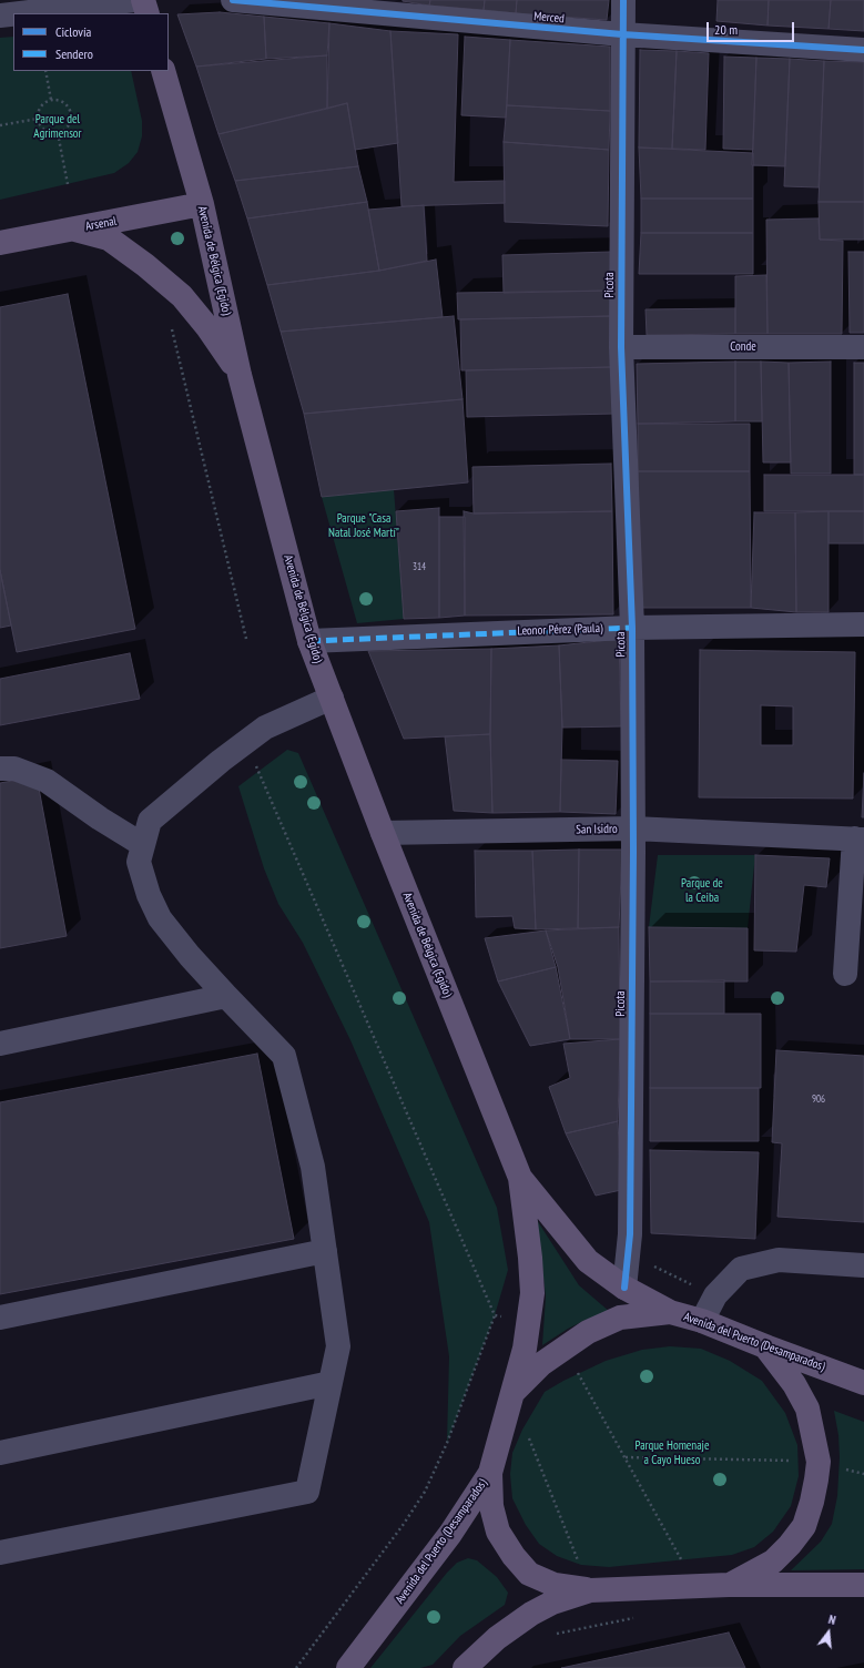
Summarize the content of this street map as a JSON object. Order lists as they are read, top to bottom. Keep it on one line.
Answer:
{"streets":{"main road":["Arsenal","Avenida de Bélgica (Egido)","Avenida del Puerto (Desamparados)"],"street":["Merced","Picota","Conde","Leonor Pérez (Paula)","San Isidro"]},"crossings":[["Merced","Picota"],["Arsenal","Avenida de Bélgica (Egido)"],["Avenida de Bélgica (Egido)","Picota"],["Avenida de Bélgica (Egido)","Leonor Pérez (Paula)"],["Avenida de Bélgica (Egido)","San Isidro"],["Avenida de Bélgica (Egido)","Avenida del Puerto (Desamparados)"],["Picota","Conde"],["Picota","Leonor Pérez (Paula)"],["Picota","San Isidro"]],"parks":["Parque del Agrimensor","Parque \"Casa Natal José Martí\"","Parque de la Ceiba","Parque Homenaje a Cayo Hueso"],"house_numbers":["314","906"],"legend":["Ciclovía","Sendero"],"scale_bar":"20 m","north":"top"}
